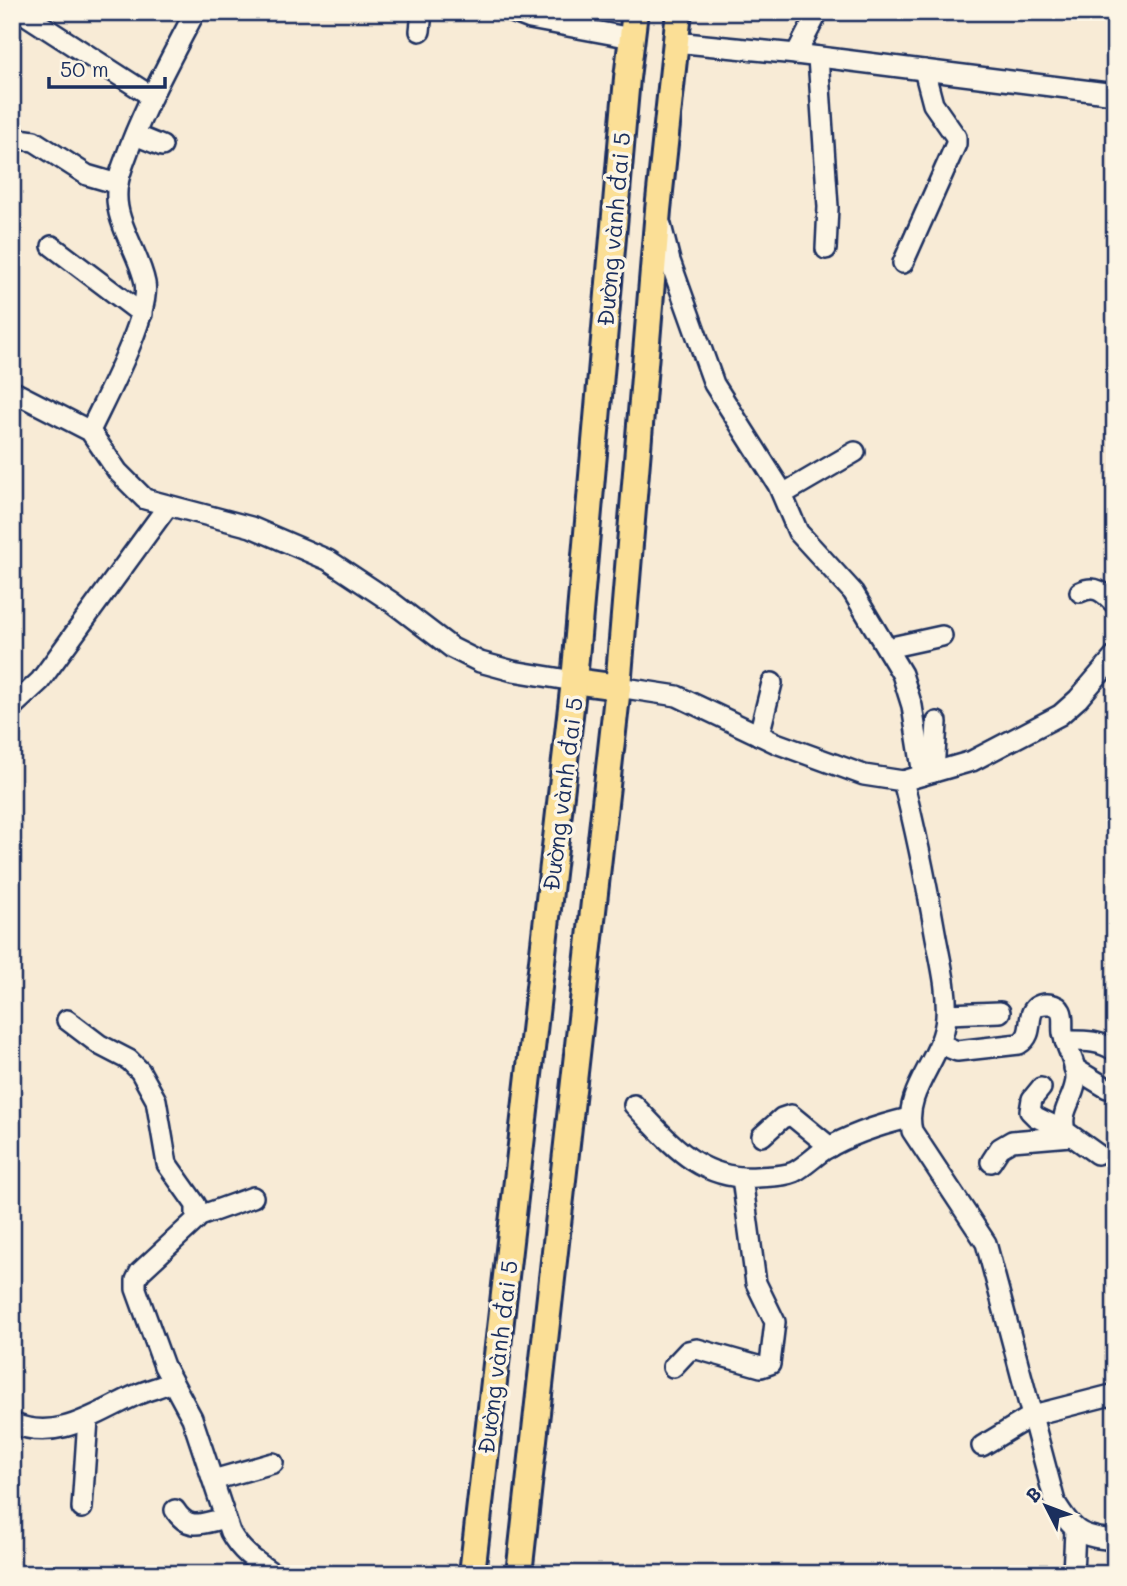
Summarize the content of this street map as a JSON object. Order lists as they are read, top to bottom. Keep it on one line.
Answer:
{"streets":{"main road":["Đường vành đai 5"]},"scale_bar":"50 m","north":"top left"}
